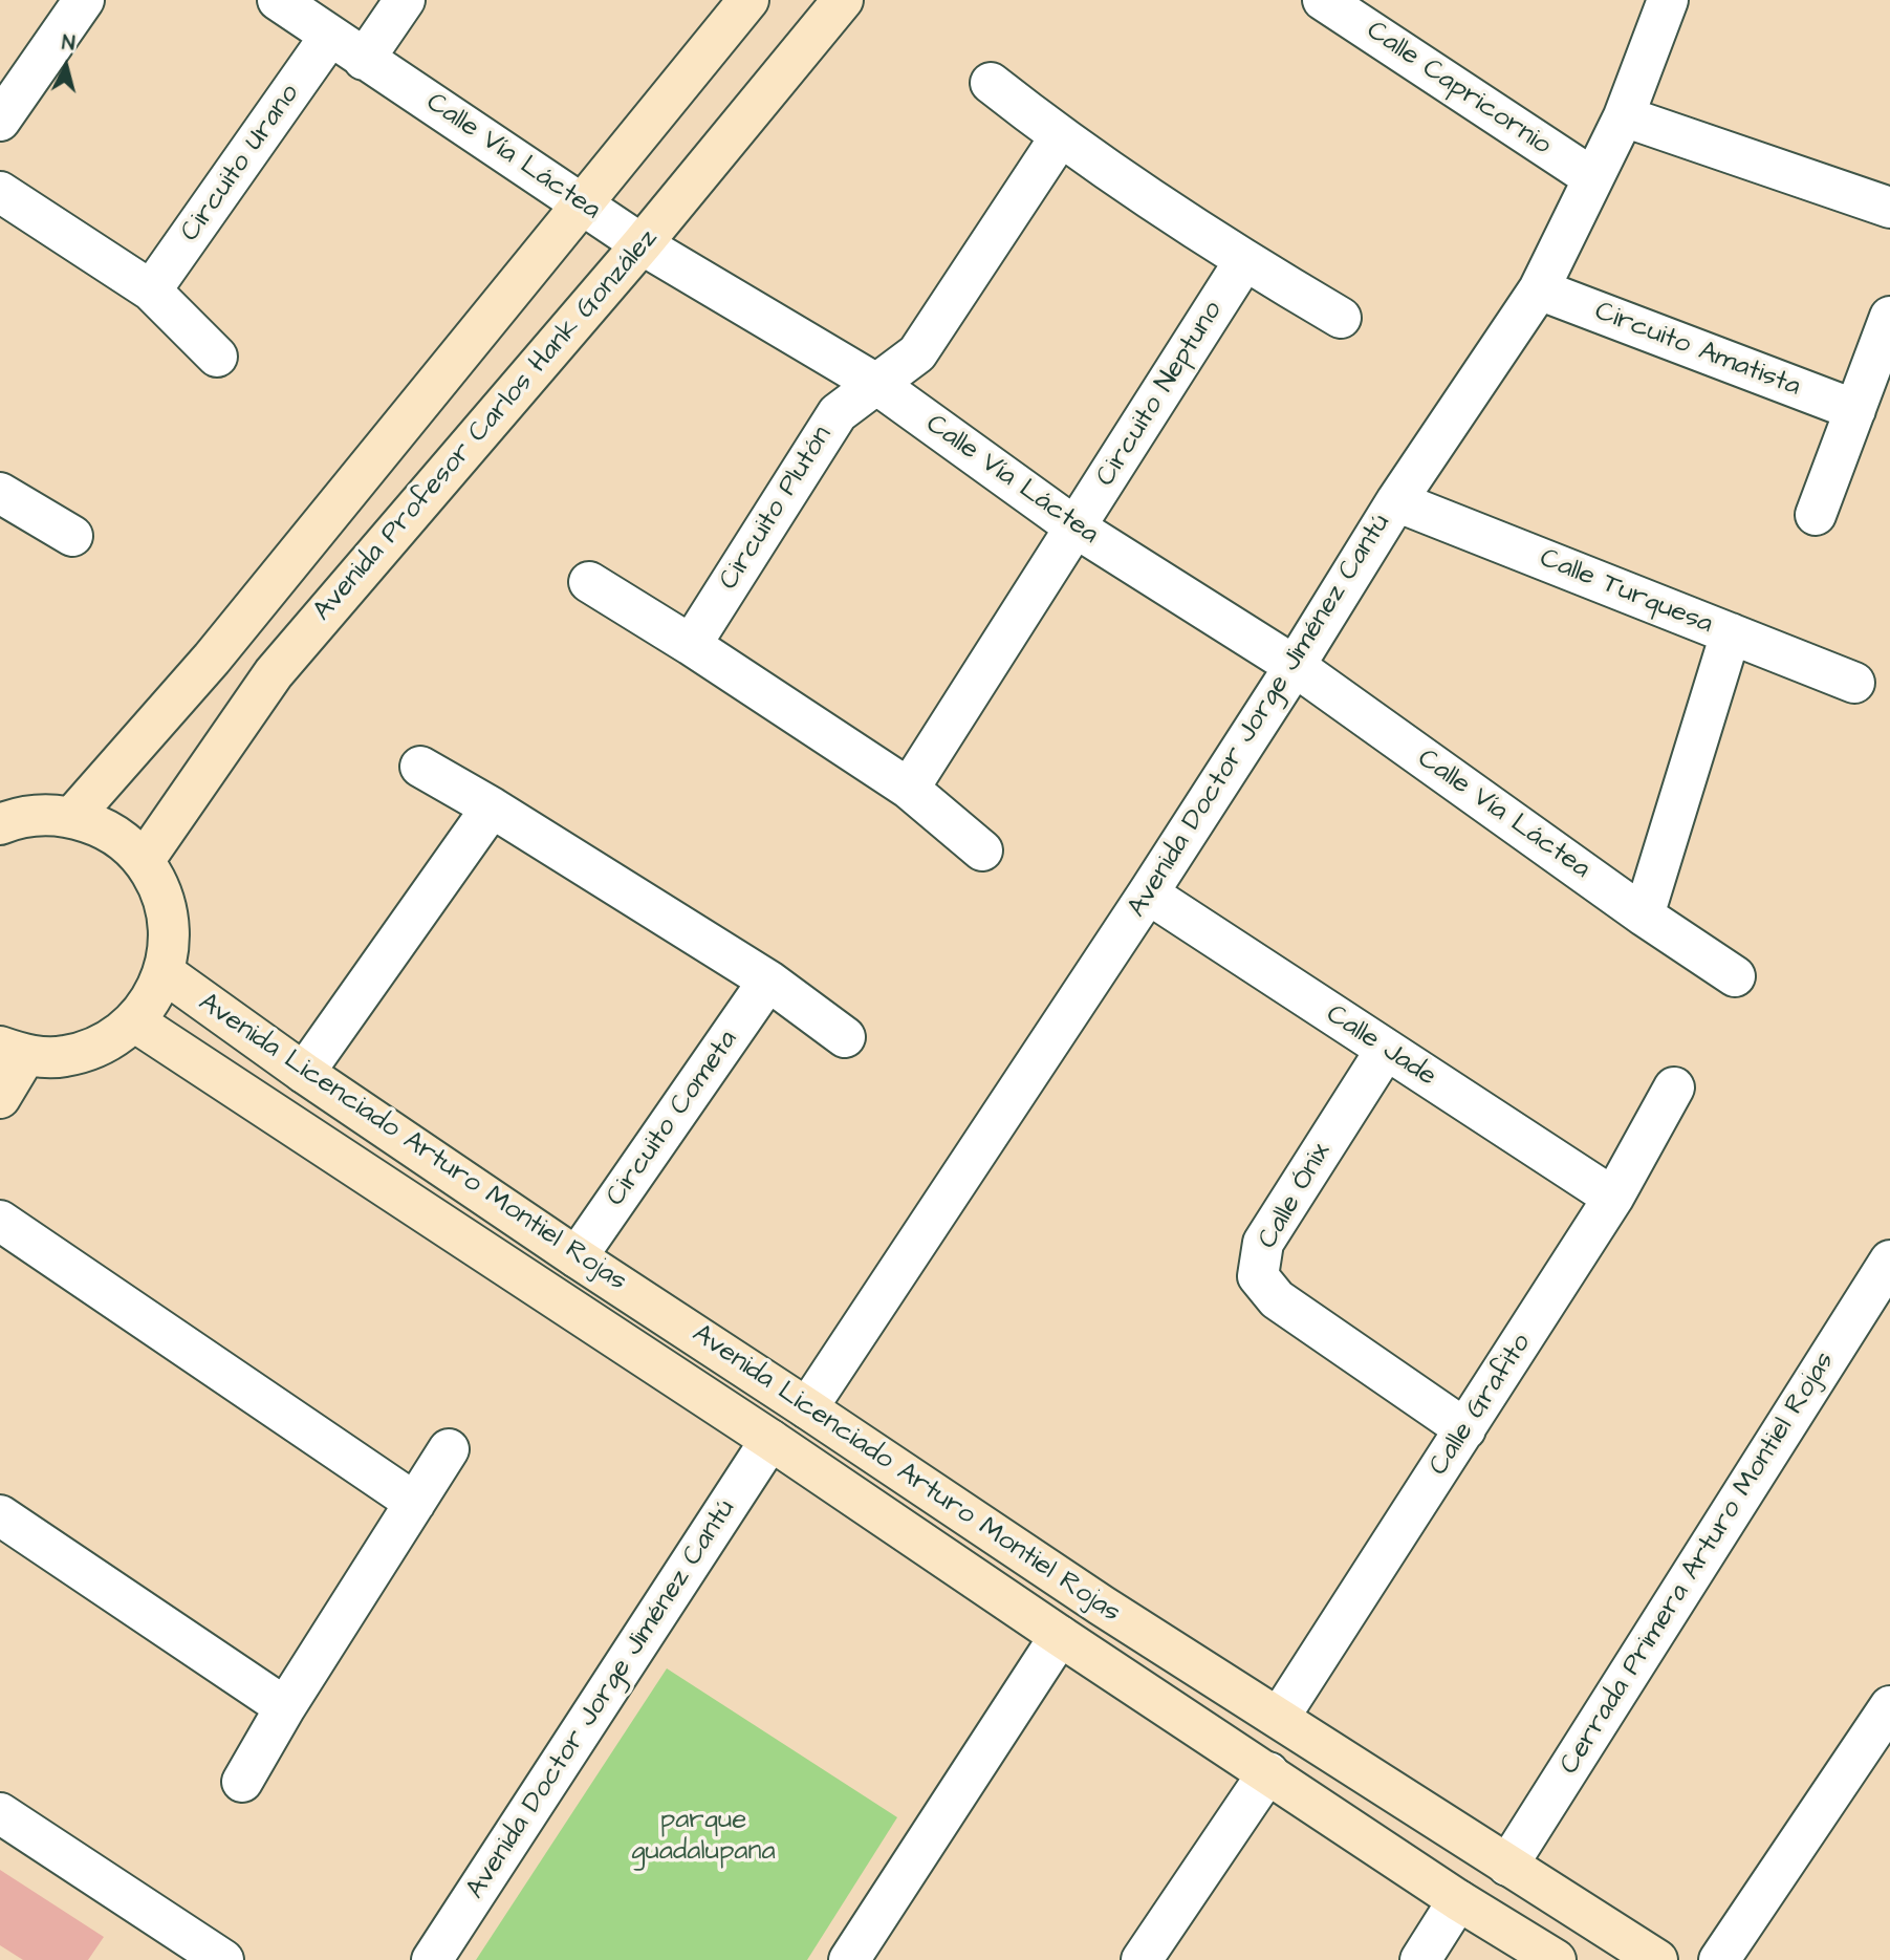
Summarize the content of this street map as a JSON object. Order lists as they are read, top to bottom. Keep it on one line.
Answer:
{"streets":{"main road":["Avenida Profesor Carlos Hank González","Avenida Licenciado Arturo Montiel Rojas"],"street":["Calle Capricornio","Calle Vía Láctea","Circuito Urano","Circuito Amatista","Circuito Neptuno","Circuito Plutón","Calle Turquesa","Avenida Doctor Jorge Jiménez Cantú","Calle Jade","Circuito Cometa","Calle Ónix","Calle Grafito","Cerrada Primera Arturo Montiel Rojas"]},"crossings":[["Calle Capricornio","Avenida Doctor Jorge Jiménez Cantú"],["Calle Vía Láctea","Circuito Urano"],["Calle Vía Láctea","Circuito Neptuno"],["Calle Vía Láctea","Avenida Profesor Carlos Hank González"],["Calle Vía Láctea","Circuito Plutón"],["Calle Vía Láctea","Avenida Doctor Jorge Jiménez Cantú"],["Circuito Amatista","Avenida Doctor Jorge Jiménez Cantú"],["Calle Turquesa","Avenida Doctor Jorge Jiménez Cantú"],["Avenida Doctor Jorge Jiménez Cantú","Calle Jade"],["Avenida Doctor Jorge Jiménez Cantú","Avenida Licenciado Arturo Montiel Rojas"],["Calle Jade","Calle Ónix"],["Calle Jade","Calle Grafito"],["Circuito Cometa","Avenida Licenciado Arturo Montiel Rojas"],["Avenida Licenciado Arturo Montiel Rojas","Calle Grafito"],["Avenida Licenciado Arturo Montiel Rojas","Cerrada Primera Arturo Montiel Rojas"],["Calle Ónix","Calle Grafito"]],"parks":["parque guadalupana"],"north":"top"}
